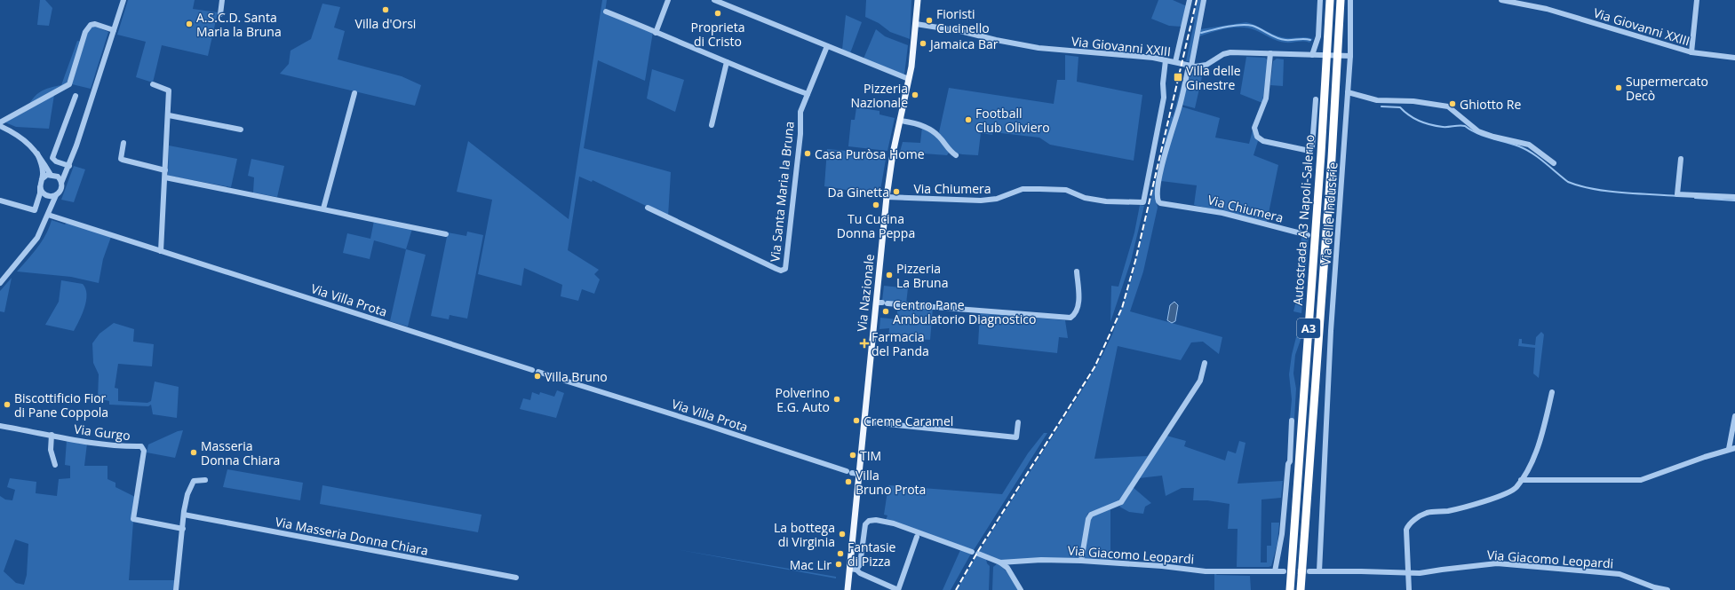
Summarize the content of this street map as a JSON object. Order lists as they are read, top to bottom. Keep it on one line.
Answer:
{"streets":{"highway":["Autostrada A3 Napoli-Salerno","A3"],"main road":["Via Nazionale"],"street":["Via Giovanni XXIII","Via Chiumera","Via Santa Maria la Bruna","Via delle Industrie","Via Villa Prota","Via Gurgo","Via Masseria Donna Chiara","Via Giacomo Leopardi"]},"crossings":[["Via Giovanni XXIII","Via Chiumera"],["Via Giovanni XXIII","Via delle Industrie"],["Via Giovanni XXIII","Via Nazionale"],["Via Chiumera","Via Nazionale"],["Via delle Industrie","Via Giacomo Leopardi"],["Via Nazionale","Via Villa Prota"]],"places":{"other":["Villa d'Orsi","Proprieta di Cristo","Fioristi Cucinello","A.S.C.D. Santa Maria la Bruna","Jamaica Bar","Supermercato Decò","Pizzeria Nazionale","Ghiotto Re","Football Club Oliviero","Casa Puròsa Home","Da Ginetta","Tu Cucina Donna Peppa","Pizzeria La Bruna","Centro Pane Ambulatorio Diagnostico","Villa Bruno","Polverino E.G. Auto","Biscottificio Fior di Pane Coppola","Creme Caramel","Masseria Donna Chiara","TIM","Villa Bruno Prota","La bottega di Virginia","Fantasie di Pizza","Mac Lir"],"transit":["Villa delle Ginestre"],"health":["Farmacia del Panda"]}}
